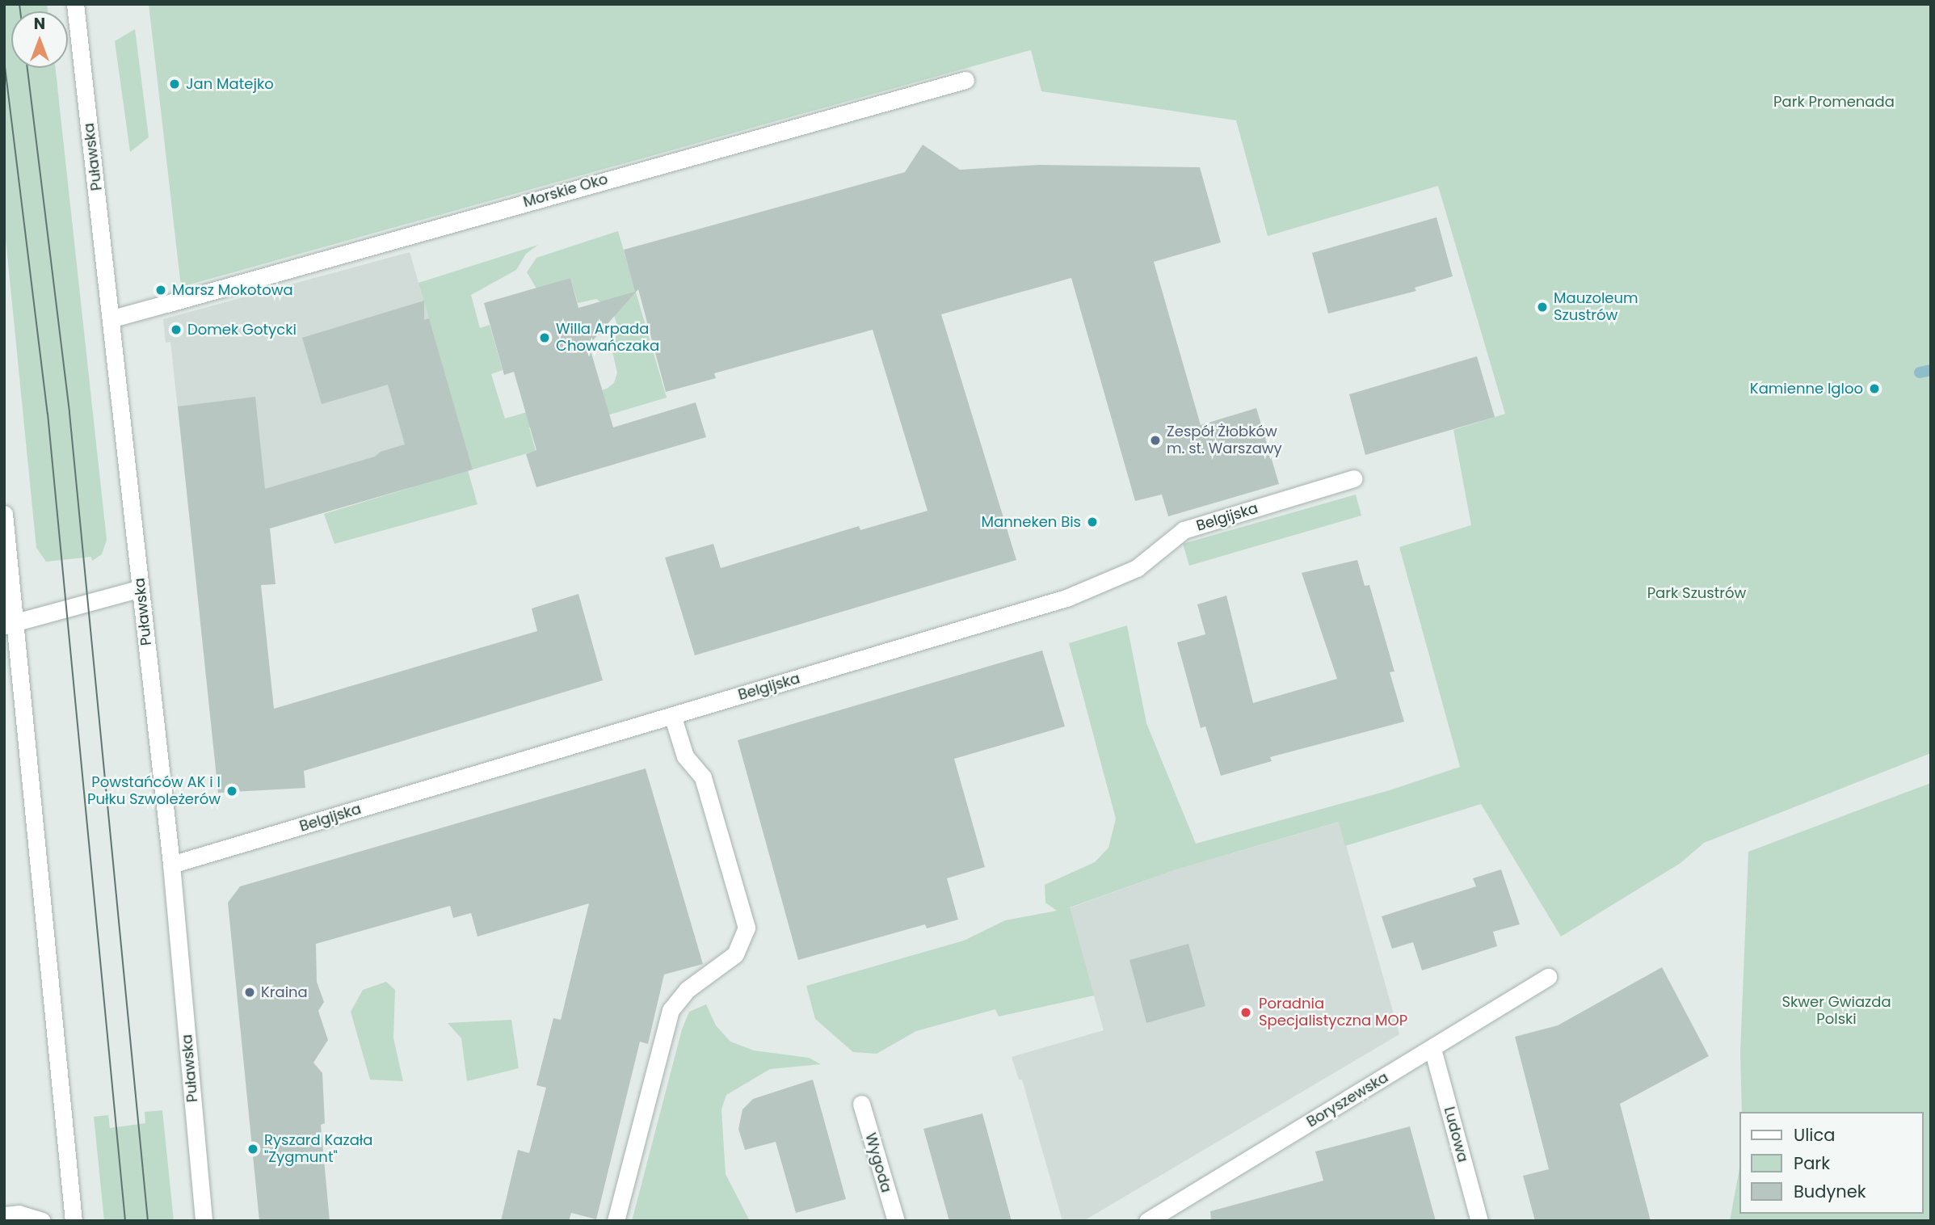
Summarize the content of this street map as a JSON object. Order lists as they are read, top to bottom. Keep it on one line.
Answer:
{"streets":{"street":["Puławska","Morskie Oko","Belgijska","Boryszewska","Ludowa","Wygoda"]},"crossings":[["Puławska","Morskie Oko"],["Puławska","Belgijska"],["Boryszewska","Ludowa"]],"parks":["Park Promenada","Park Szustrów","Skwer Gwiazda Polski"],"places":["Jan Matejko","Marsz Mokotowa","Mauzoleum Szustrów","Domek Gotycki","Willa Arpada Chowańczaka","Kamienne Igloo","Zespół Żłobków m. st. Warszawy","Manneken Bis","Powstańców AK i I Pułku Szwoleżerów","Kraina","Poradnia Specjalistyczna MOP","Ryszard Kazała \"Zygmunt\""],"legend":["Ulica","Park","Budynek"],"north":"top"}
